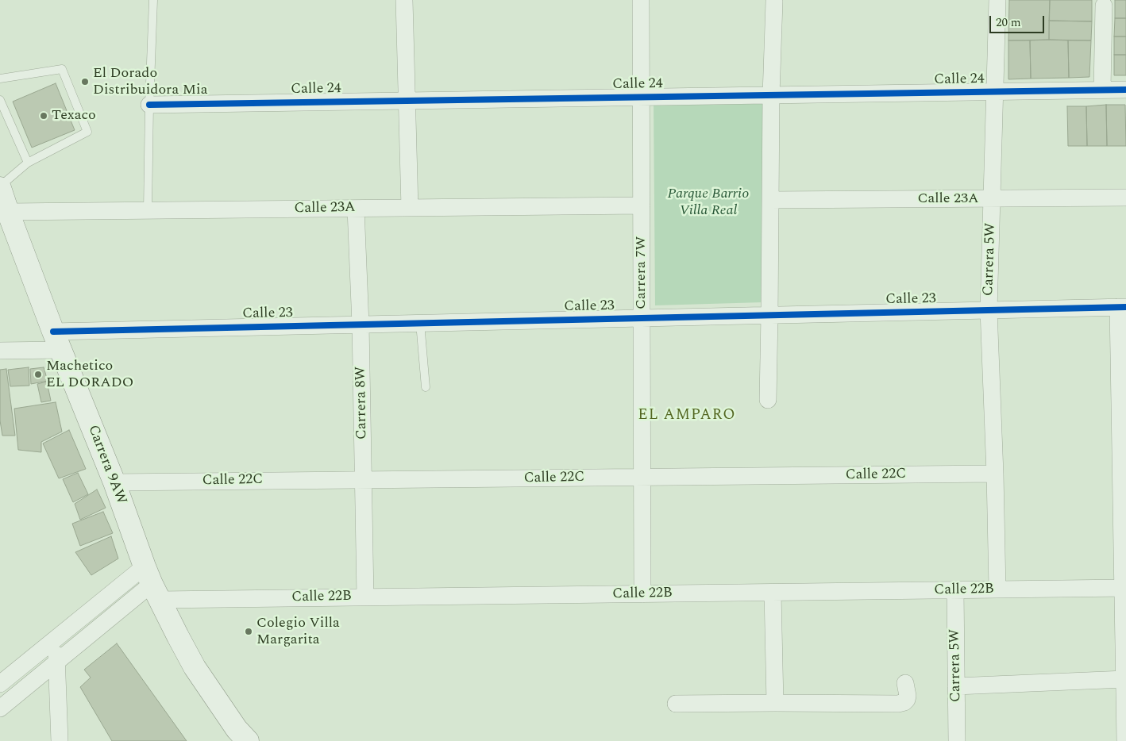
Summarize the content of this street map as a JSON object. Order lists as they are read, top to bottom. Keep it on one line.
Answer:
{"streets":{"main road":["Carrera 9AW"],"street":["Calle 24","Calle 23A","Carrera 5W","Carrera 7W","Calle 23","Carrera 8W","Calle 22C","Calle 22B"]},"crossings":[["Calle 24","Carrera 5W"],["Calle 24","Carrera 7W"],["Calle 23A","Carrera 5W"],["Calle 23A","Carrera 7W"],["Calle 23A","Carrera 8W"],["Calle 23A","Carrera 9AW"],["Carrera 5W","Calle 23"],["Carrera 5W","Calle 22C"],["Carrera 5W","Calle 22B"],["Carrera 7W","Calle 23"],["Carrera 7W","Calle 22C"],["Carrera 7W","Calle 22B"],["Calle 23","Carrera 8W"],["Calle 23","Carrera 9AW"],["Carrera 8W","Calle 22C"],["Carrera 8W","Calle 22B"],["Carrera 9AW","Calle 22C"],["Carrera 9AW","Calle 22B"]],"districts":["EL AMPARO"],"parks":["Parque Barrio Villa Real"],"places":["El Dorado Distribuidora Mia","Texaco","Machetico EL DORADO","Colegio Villa Margarita"],"scale_bar":"20 m"}
